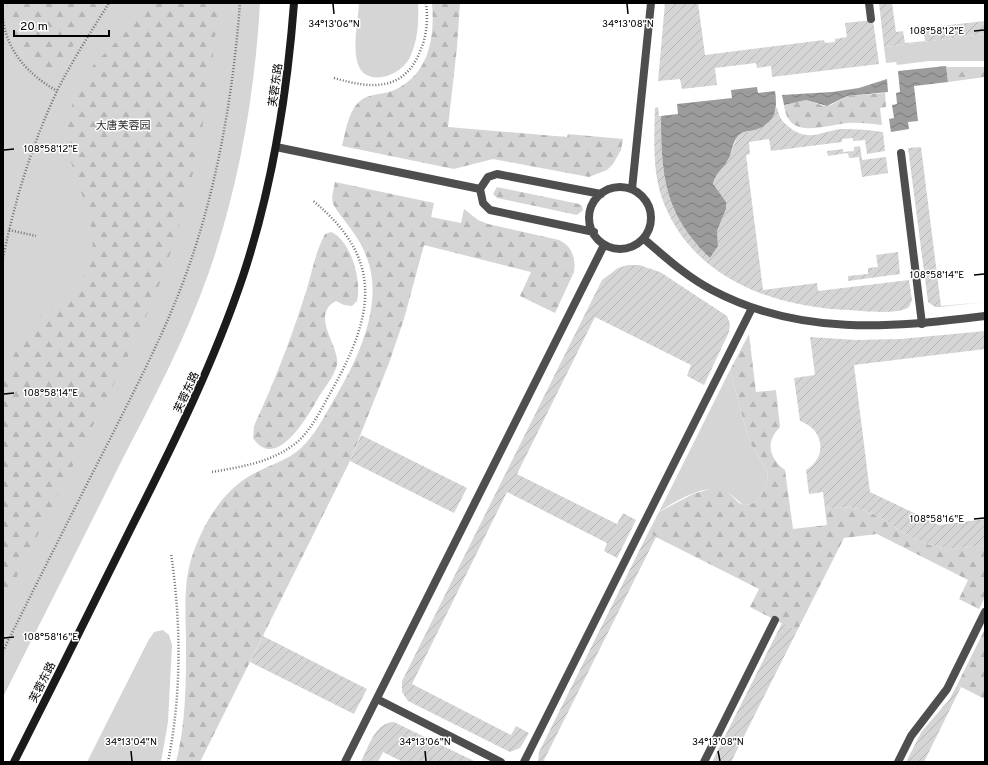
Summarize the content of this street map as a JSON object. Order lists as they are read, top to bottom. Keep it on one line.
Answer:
{"streets":{"main road":["芙蓉东路"]},"parks":["大唐芙蓉园"],"scale_bar":"20 m","coordinates":["34°13'06\"N","34°13'08\"N","108°58'12\"E","108°58'14\"E","108°58'16\"E","34°13'04\"N"]}
